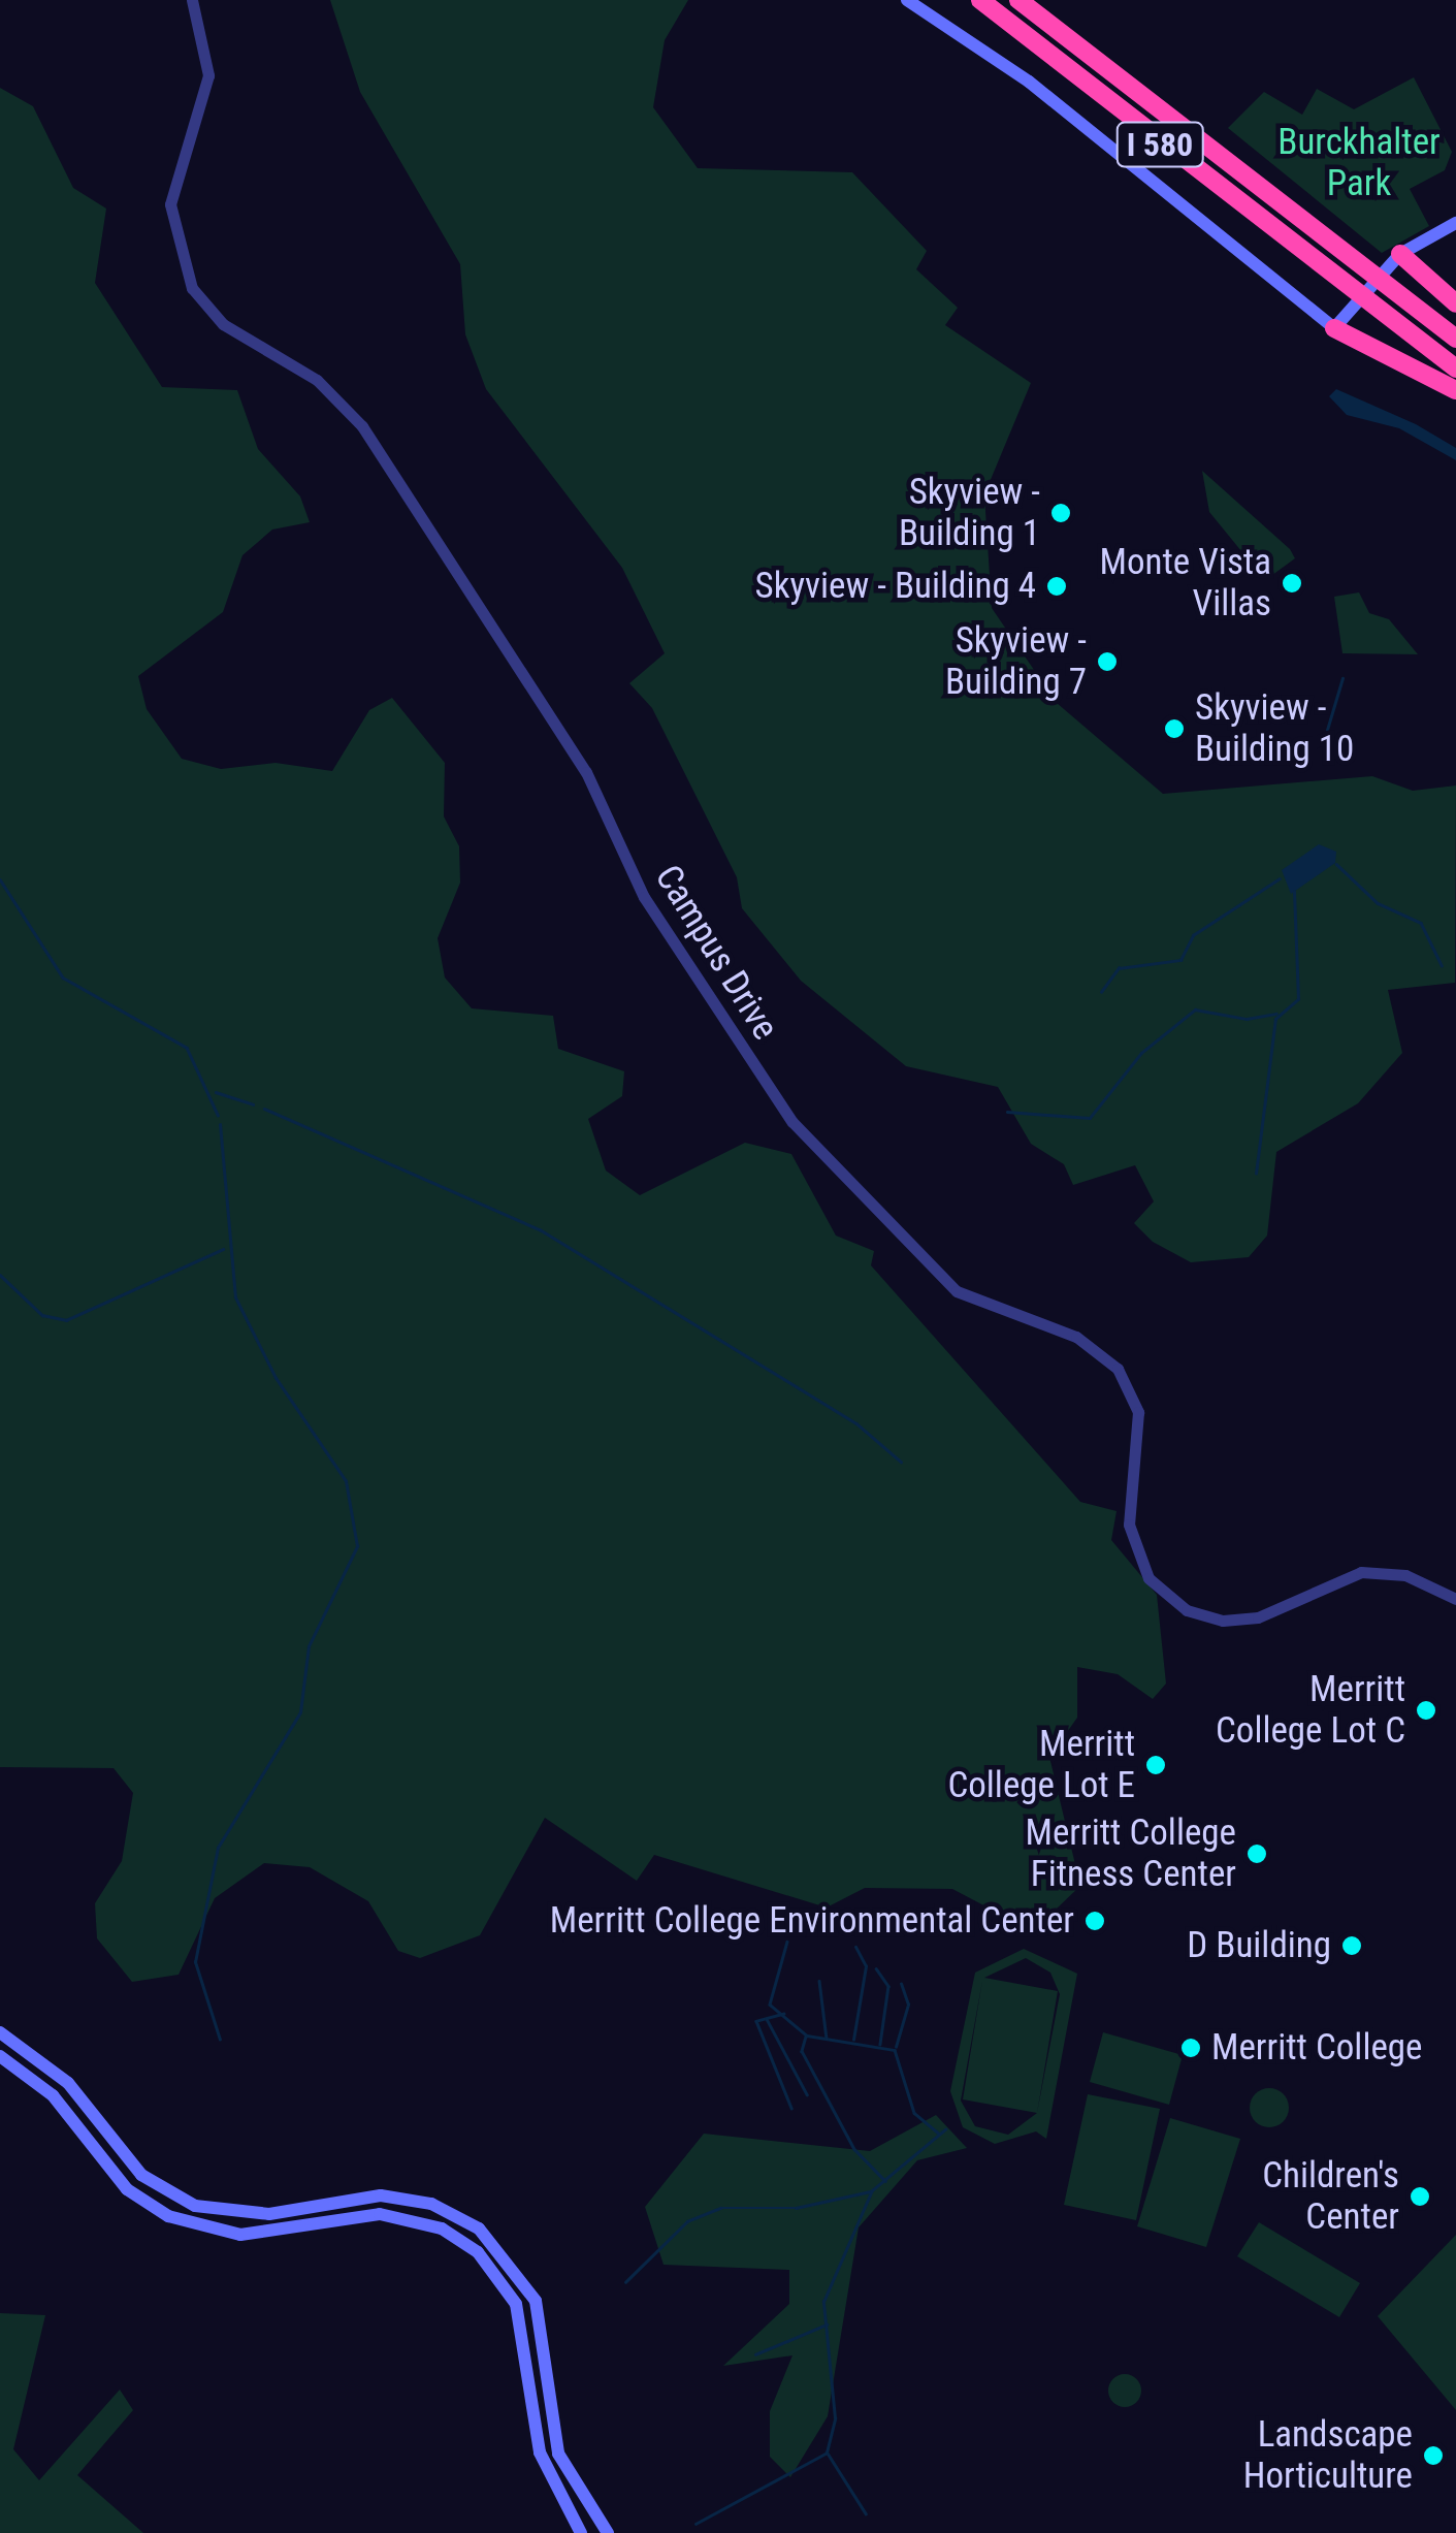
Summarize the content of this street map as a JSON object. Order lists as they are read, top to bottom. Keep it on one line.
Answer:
{"streets":{"highway":["I 580"],"street":["Campus Drive"]},"parks":["Burckhalter Park"],"places":["Skyview - Building 1","Monte Vista Villas","Skyview - Building 4","Skyview - Building 7","Skyview - Building 10","Merritt College Lot C","Merritt College Lot E","Merritt College Fitness Center","Merritt College Environmental Center","D Building","Merritt College","Children's Center","Landscape Horticulture"]}
